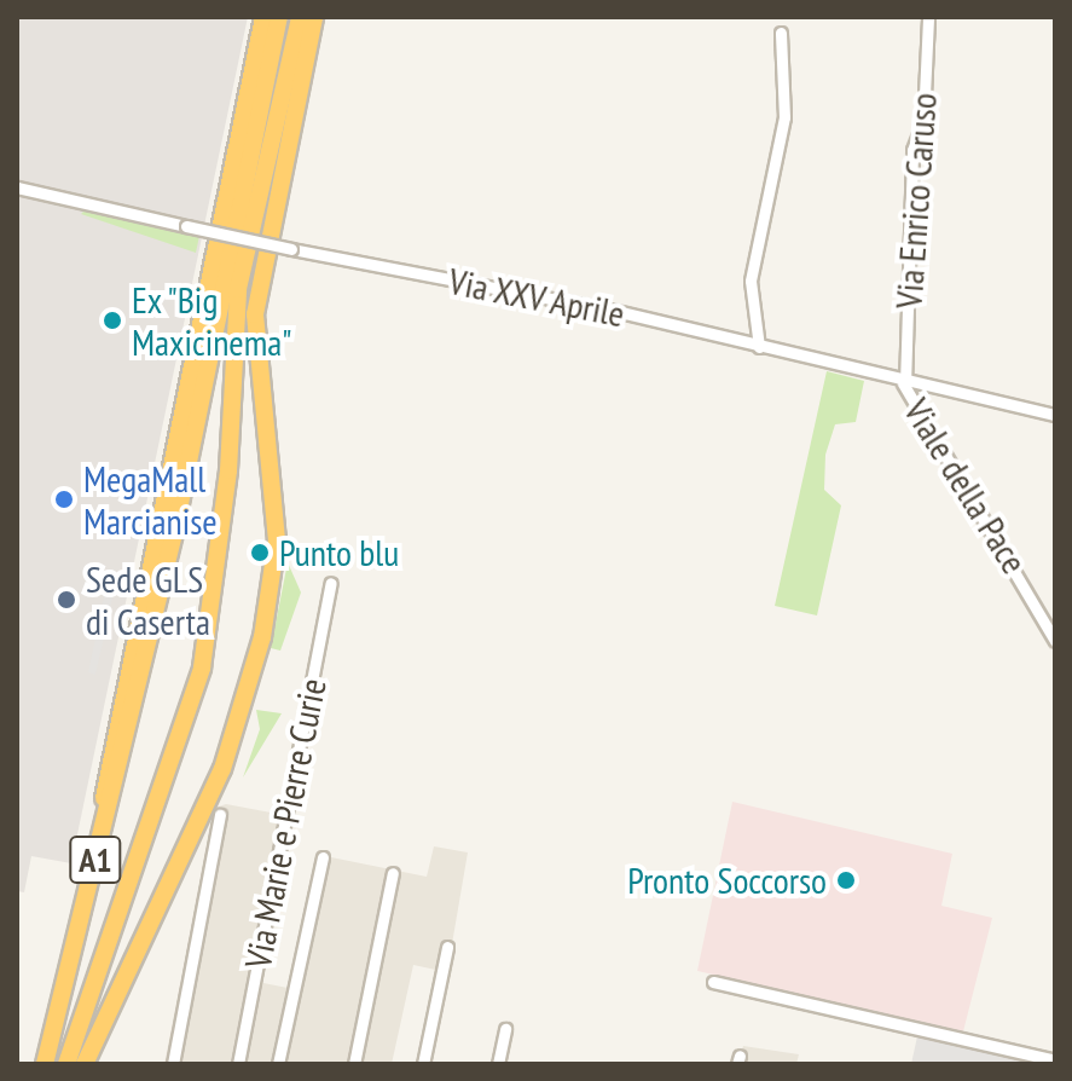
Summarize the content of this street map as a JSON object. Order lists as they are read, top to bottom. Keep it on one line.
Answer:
{"streets":{"highway":["A1"],"street":["Via Enrico Caruso","Via XXV Aprile","Viale della Pace","Via Marie e Pierre Curie"]},"crossings":[["Via Enrico Caruso","Via XXV Aprile"],["Via Enrico Caruso","Viale della Pace"],["Via XXV Aprile","Viale della Pace"]],"places":["Ex \"Big Maxicinema\"","MegaMall Marcianise","Punto blu","Sede GLS di Caserta","Pronto Soccorso"]}
